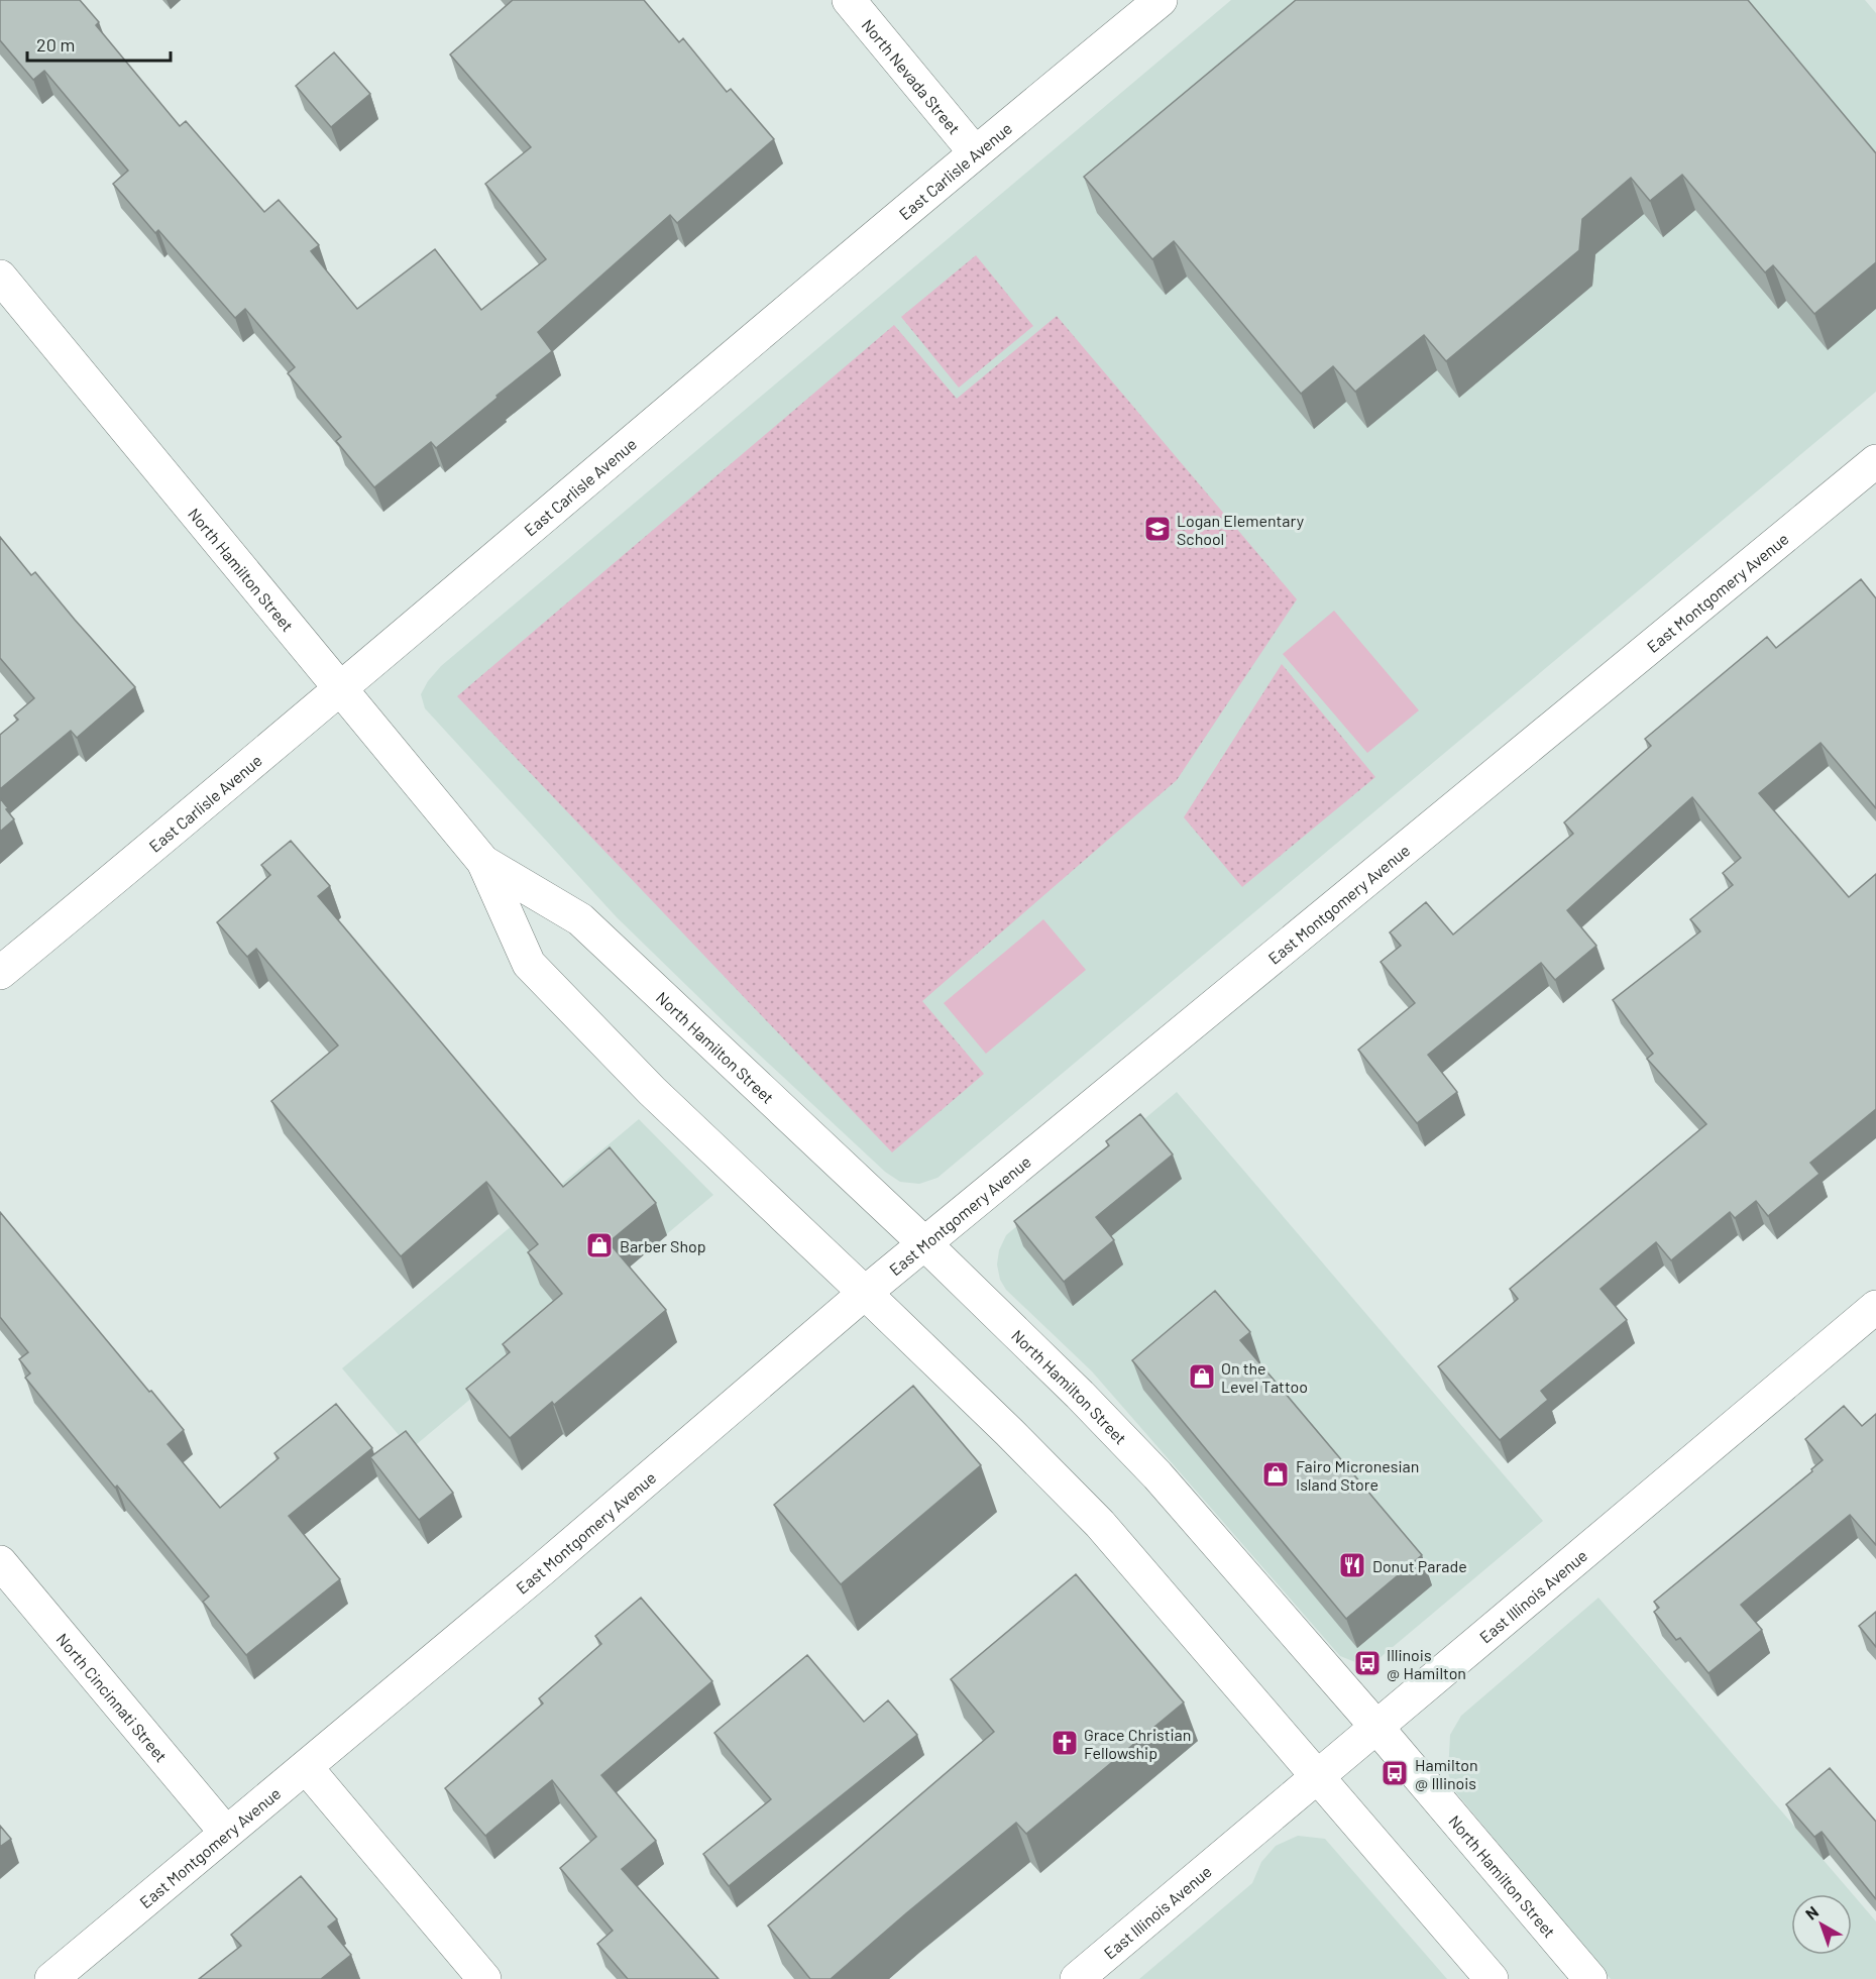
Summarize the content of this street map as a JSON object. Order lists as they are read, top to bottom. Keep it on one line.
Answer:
{"streets":{"street":["North Nevada Street","East Carlisle Avenue","North Hamilton Street","East Montgomery Avenue","East Illinois Avenue","North Cincinnati Street"]},"crossings":[["North Nevada Street","East Carlisle Avenue"],["East Carlisle Avenue","North Hamilton Street"],["North Hamilton Street","East Montgomery Avenue"],["North Hamilton Street","East Illinois Avenue"],["East Montgomery Avenue","North Cincinnati Street"]],"places":{"school or university":["Logan Elementary School"],"shop":["Barber Shop","On the Level Tattoo","Fairo Micronesian Island Store"],"restaurant":["Donut Parade"],"bus stop":["Illinois @ Hamilton","Hamilton @ Illinois"],"church":["Grace Christian Fellowship"]},"scale_bar":"20 m","north":"top left"}
